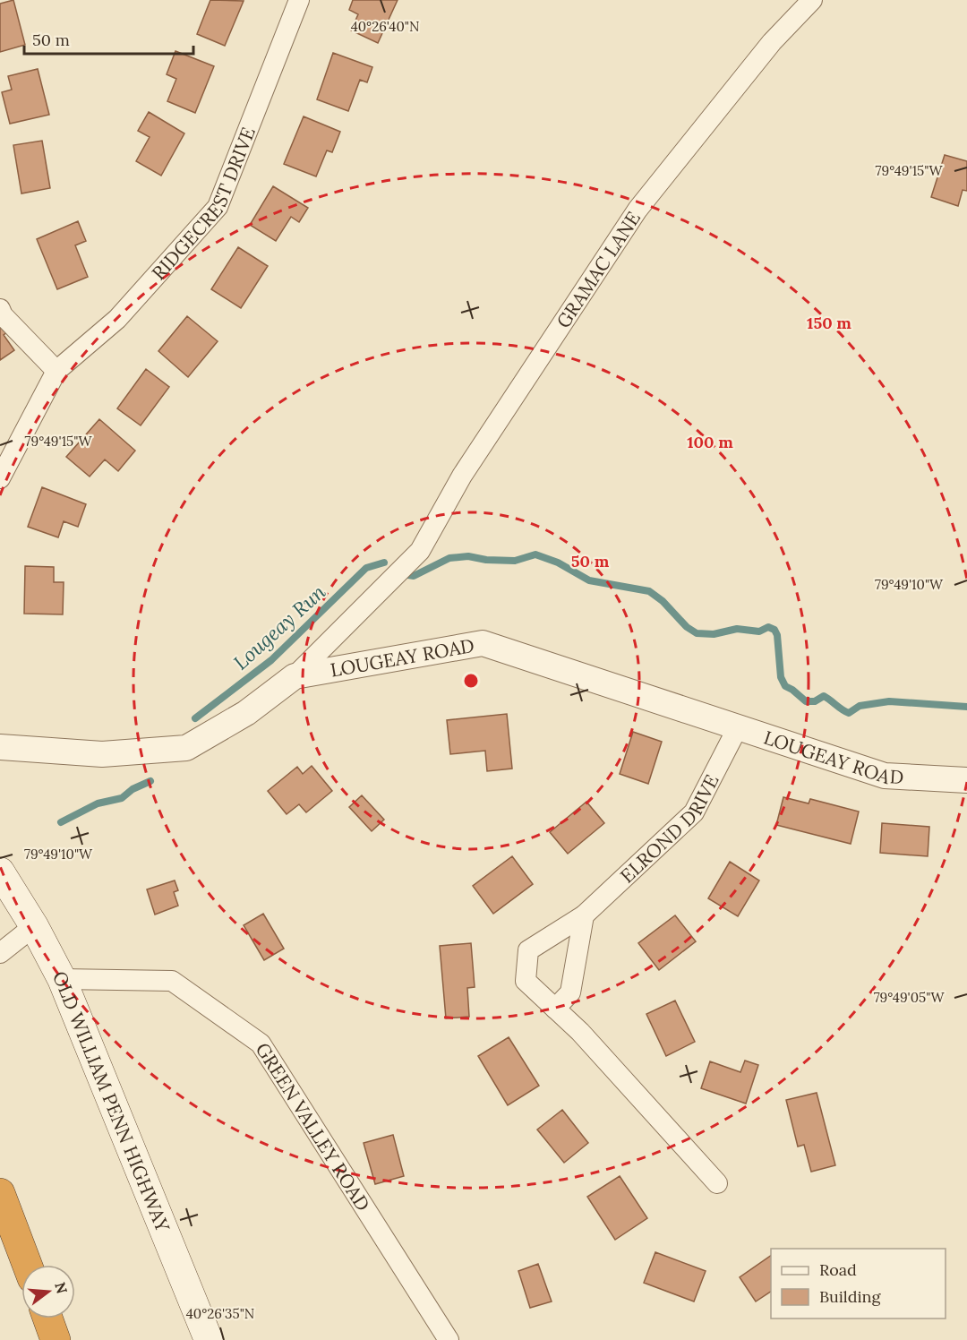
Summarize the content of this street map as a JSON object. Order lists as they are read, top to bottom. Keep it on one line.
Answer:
{"streets":{"main road":["OLD WILLIAM PENN HIGHWAY"],"street":["RIDGECREST DRIVE","GRAMAC LANE","LOUGEAY ROAD","ELROND DRIVE","GREEN VALLEY ROAD"]},"crossings":[["GRAMAC LANE","LOUGEAY ROAD"],["LOUGEAY ROAD","ELROND DRIVE"],["OLD WILLIAM PENN HIGHWAY","GREEN VALLEY ROAD"]],"water":["Lougeay Run"],"legend":["Road","Building"],"scale_bar":"50 m","north":"right","coordinates":["40°26'40\"N","79°49'15\"W","79°49'10\"W","79°49'05\"W","40°26'35\"N"],"rings":["150 m","100 m","50 m"]}
